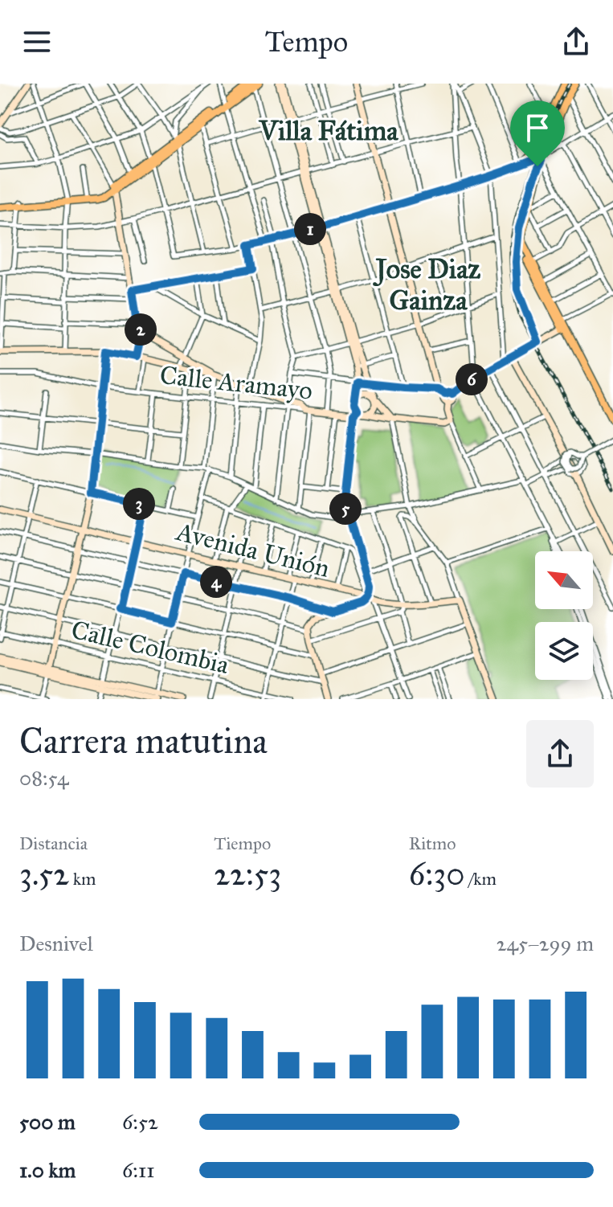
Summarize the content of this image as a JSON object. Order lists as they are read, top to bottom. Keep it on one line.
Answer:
{"streets":{"street":["Calle Aramayo","Avenida Unión","Calle Colombia"]},"districts":["Villa Fátima","Jose Diaz Gainza"],"north":"top left","page":{"header":"Tempo","pins":["1","2","6","3","5","4"],"heading":["Carrera matutina","08:54"],"stats":[["Distancia","3.52 km"],["Tiempo","22:53"],["Ritmo","6:30 /km"]],"chart":["Desnivel","245–299 m"],"list":[{"name":"500 m","note":"6:52"},{"name":"1.0 km","note":"6:11"}]}}
